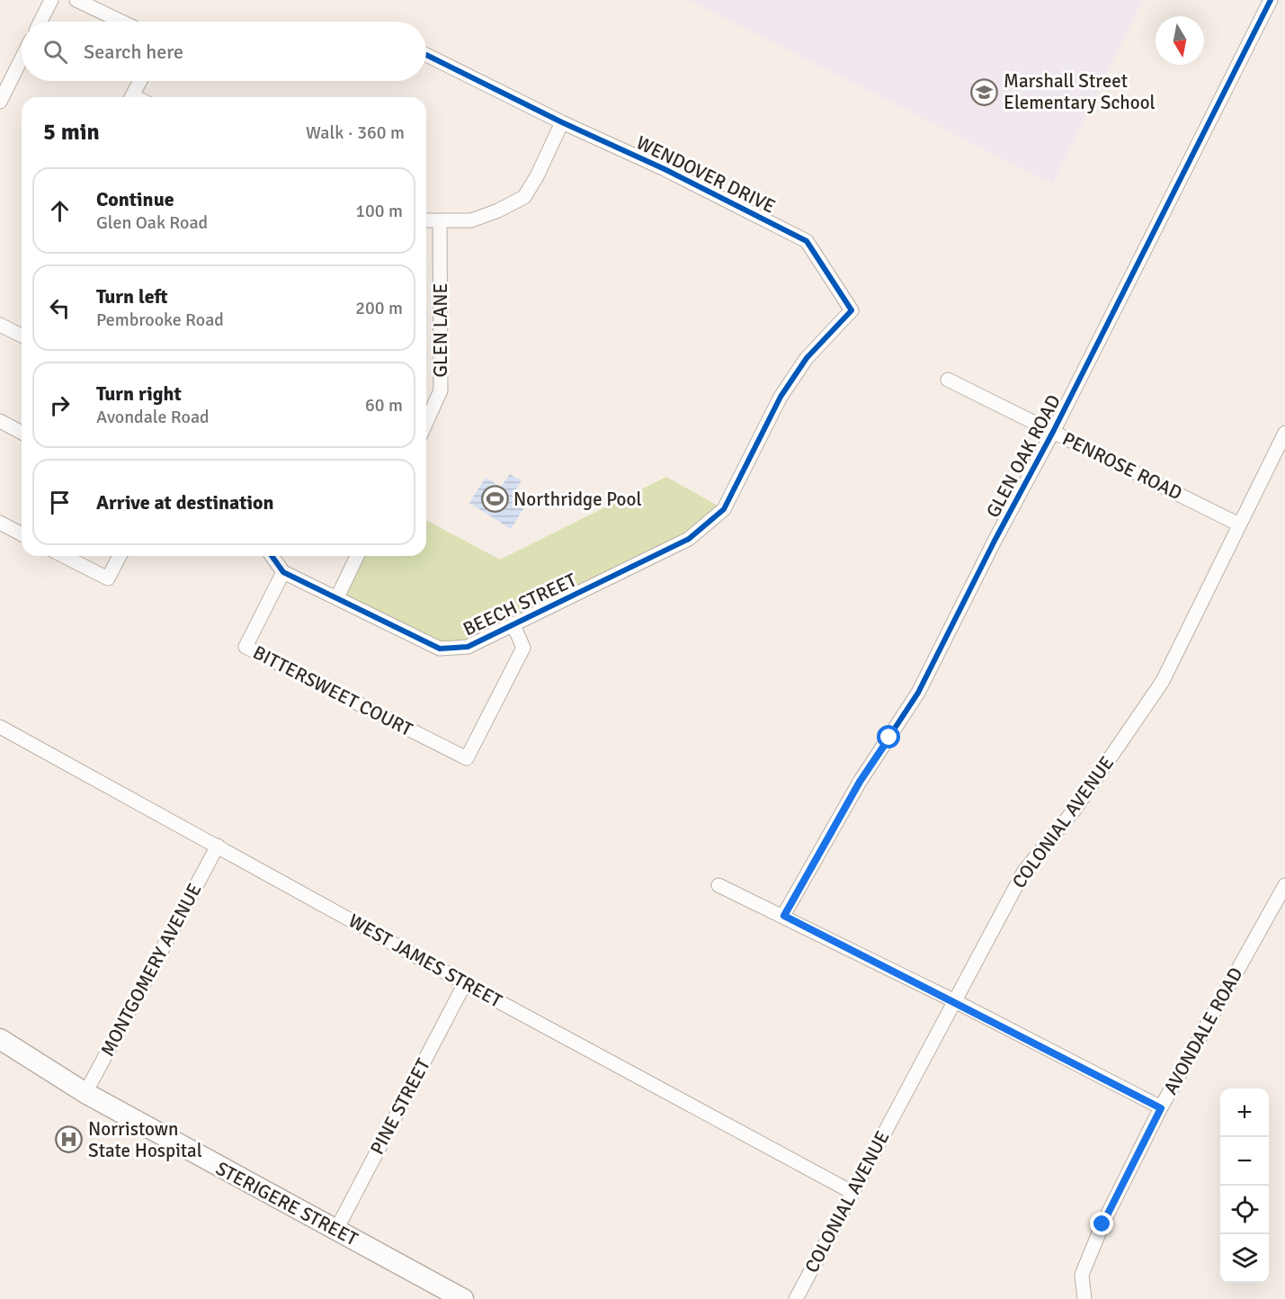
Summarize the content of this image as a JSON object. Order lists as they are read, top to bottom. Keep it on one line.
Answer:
{"streets":{"street":["WENDOVER DRIVE","GLEN LANE","GLEN OAK ROAD","PENROSE ROAD","BEECH STREET","BITTERSWEET COURT","COLONIAL AVENUE","WEST JAMES STREET","MONTGOMERY AVENUE","AVONDALE ROAD","PINE STREET","STERIGERE STREET"]},"crossings":[["WENDOVER DRIVE","BEECH STREET"],["GLEN OAK ROAD","PENROSE ROAD"],["PENROSE ROAD","COLONIAL AVENUE"],["BEECH STREET","BITTERSWEET COURT"],["COLONIAL AVENUE","WEST JAMES STREET"],["WEST JAMES STREET","MONTGOMERY AVENUE"],["WEST JAMES STREET","PINE STREET"],["MONTGOMERY AVENUE","STERIGERE STREET"],["PINE STREET","STERIGERE STREET"]],"places":{"school or university":["Marshall Street Elementary School"],"sports":["Northridge Pool"],"hospital":["Norristown State Hospital"]},"north":"bottom","page":{"search":"Search here","heading":["5 min","Walk · 360 m"],"list":[["Continue","Glen Oak Road","100 m"],["Turn left","Pembrooke Road","200 m"],["Turn right","Avondale Road","60 m"],"Arrive at destination"],"map_buttons":["+","−"]}}
